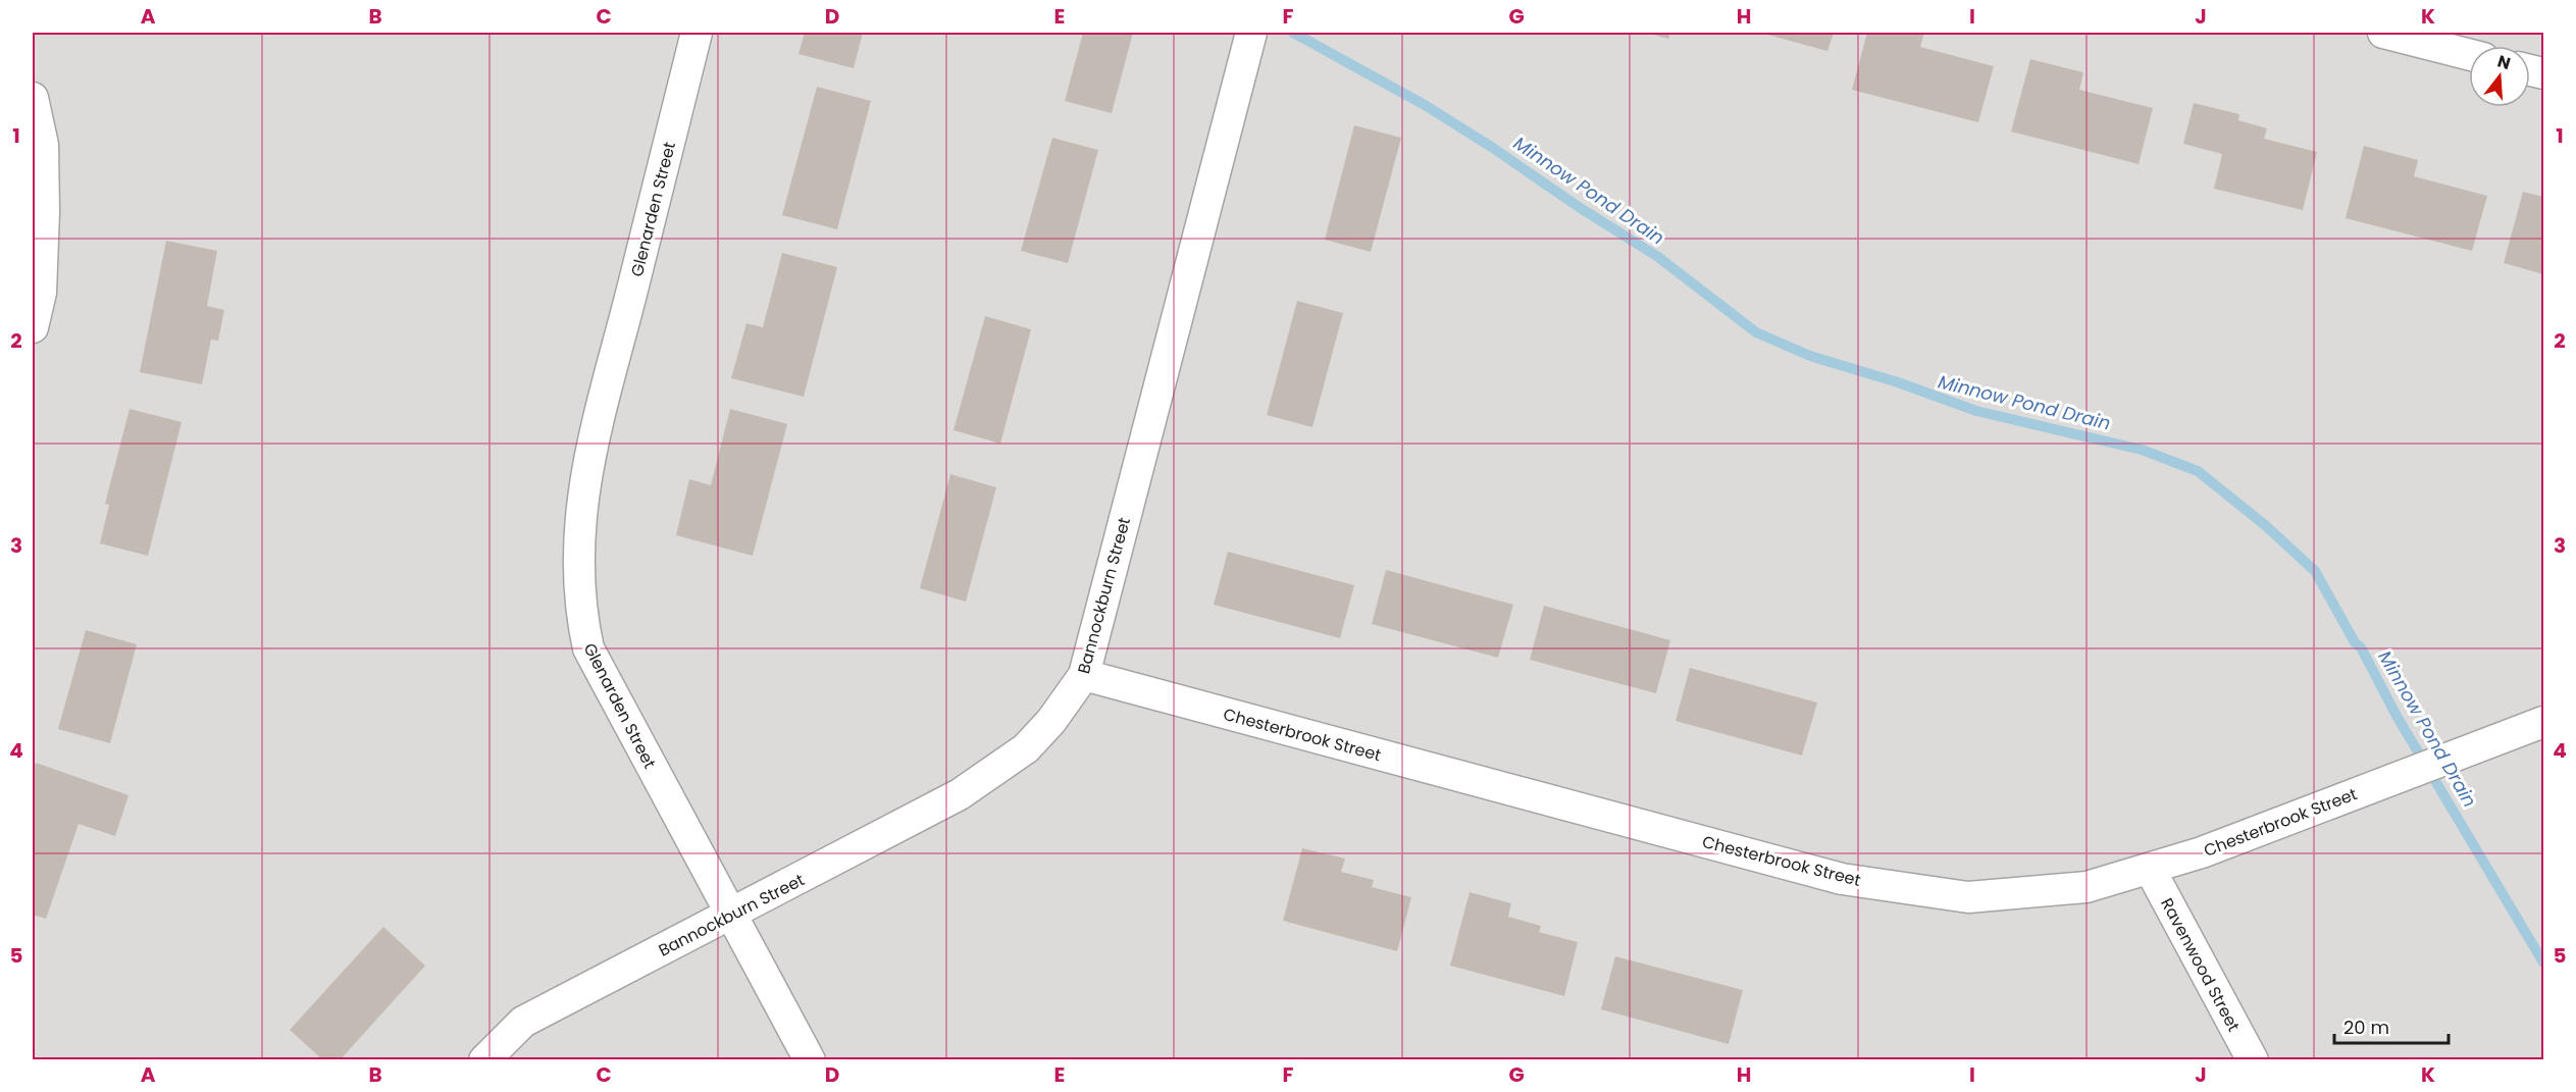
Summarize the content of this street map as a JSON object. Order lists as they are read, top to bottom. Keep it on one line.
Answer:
{"streets":{"street":["Glenarden Street","Bannockburn Street","Chesterbrook Street","Ravenwood Street"]},"crossings":[["Glenarden Street","Bannockburn Street"],["Bannockburn Street","Chesterbrook Street"],["Chesterbrook Street","Ravenwood Street"]],"water":["Minnow Pond Drain"],"scale_bar":"20 m","north":"top","grid":{"columns":["A","B","C","D","E","F","G","H","I","J","K"],"rows":["1","2","3","4","5"]}}
